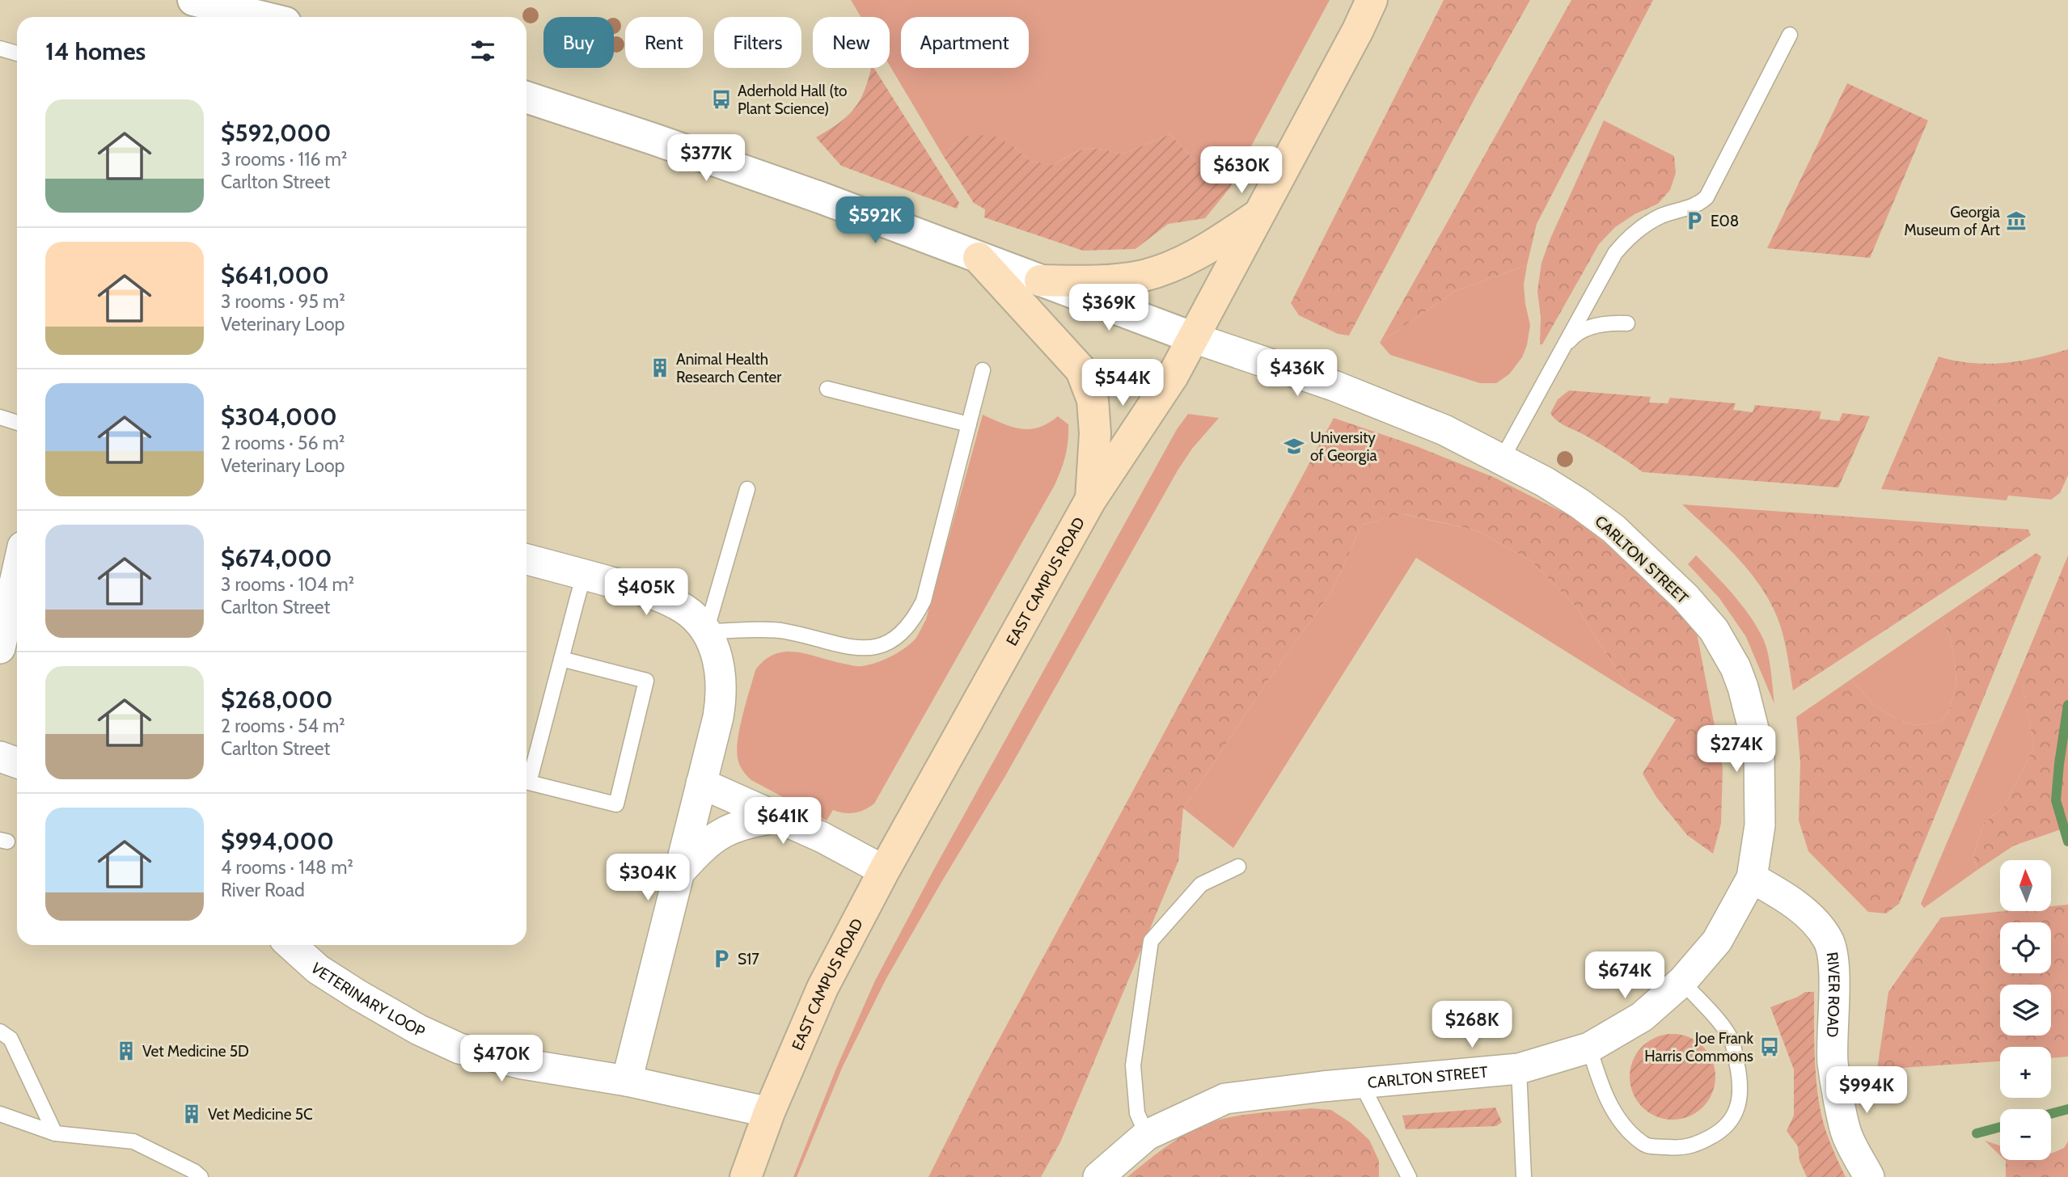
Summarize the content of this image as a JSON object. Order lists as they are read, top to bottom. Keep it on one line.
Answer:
{"streets":{"main road":["EAST CAMPUS ROAD"],"street":["CARLTON STREET","RIVER ROAD","VETERINARY LOOP"]},"crossings":[["CARLTON STREET","EAST CAMPUS ROAD"],["CARLTON STREET","RIVER ROAD"],["EAST CAMPUS ROAD","VETERINARY LOOP"]],"places":{"bus stop":["Aderhold Hall (to Plant Science)","Joe Frank Harris Commons"],"parking":["E08","S17"],"museum":["Georgia Museum of Art"],"building":["Animal Health Research Center","Vet Medicine 5D","Vet Medicine 5C"],"school or university":["University of Georgia"]},"north":"top","page":{"chip":["Buy","Rent","Filters","New","Apartment"],"heading":"14 homes","list":[{"name":"$592,000","note":"3 rooms · 116 m² · Carlton Street"},{"name":"$641,000","note":"3 rooms · 95 m² · Veterinary Loop"},{"name":"$304,000","note":"2 rooms · 56 m² · Veterinary Loop"},{"name":"$674,000","note":"3 rooms · 104 m² · Carlton Street"},{"name":"$268,000","note":"2 rooms · 54 m² · Carlton Street"},{"name":"$994,000","note":"4 rooms · 148 m² · River Road"}],"price":["$377K","$630K","$592K","$369K","$436K","$544K","$405K","$274K","$641K","$304K","$674K","$268K","$470K","$994K"],"map_buttons":["+","−"]}}
